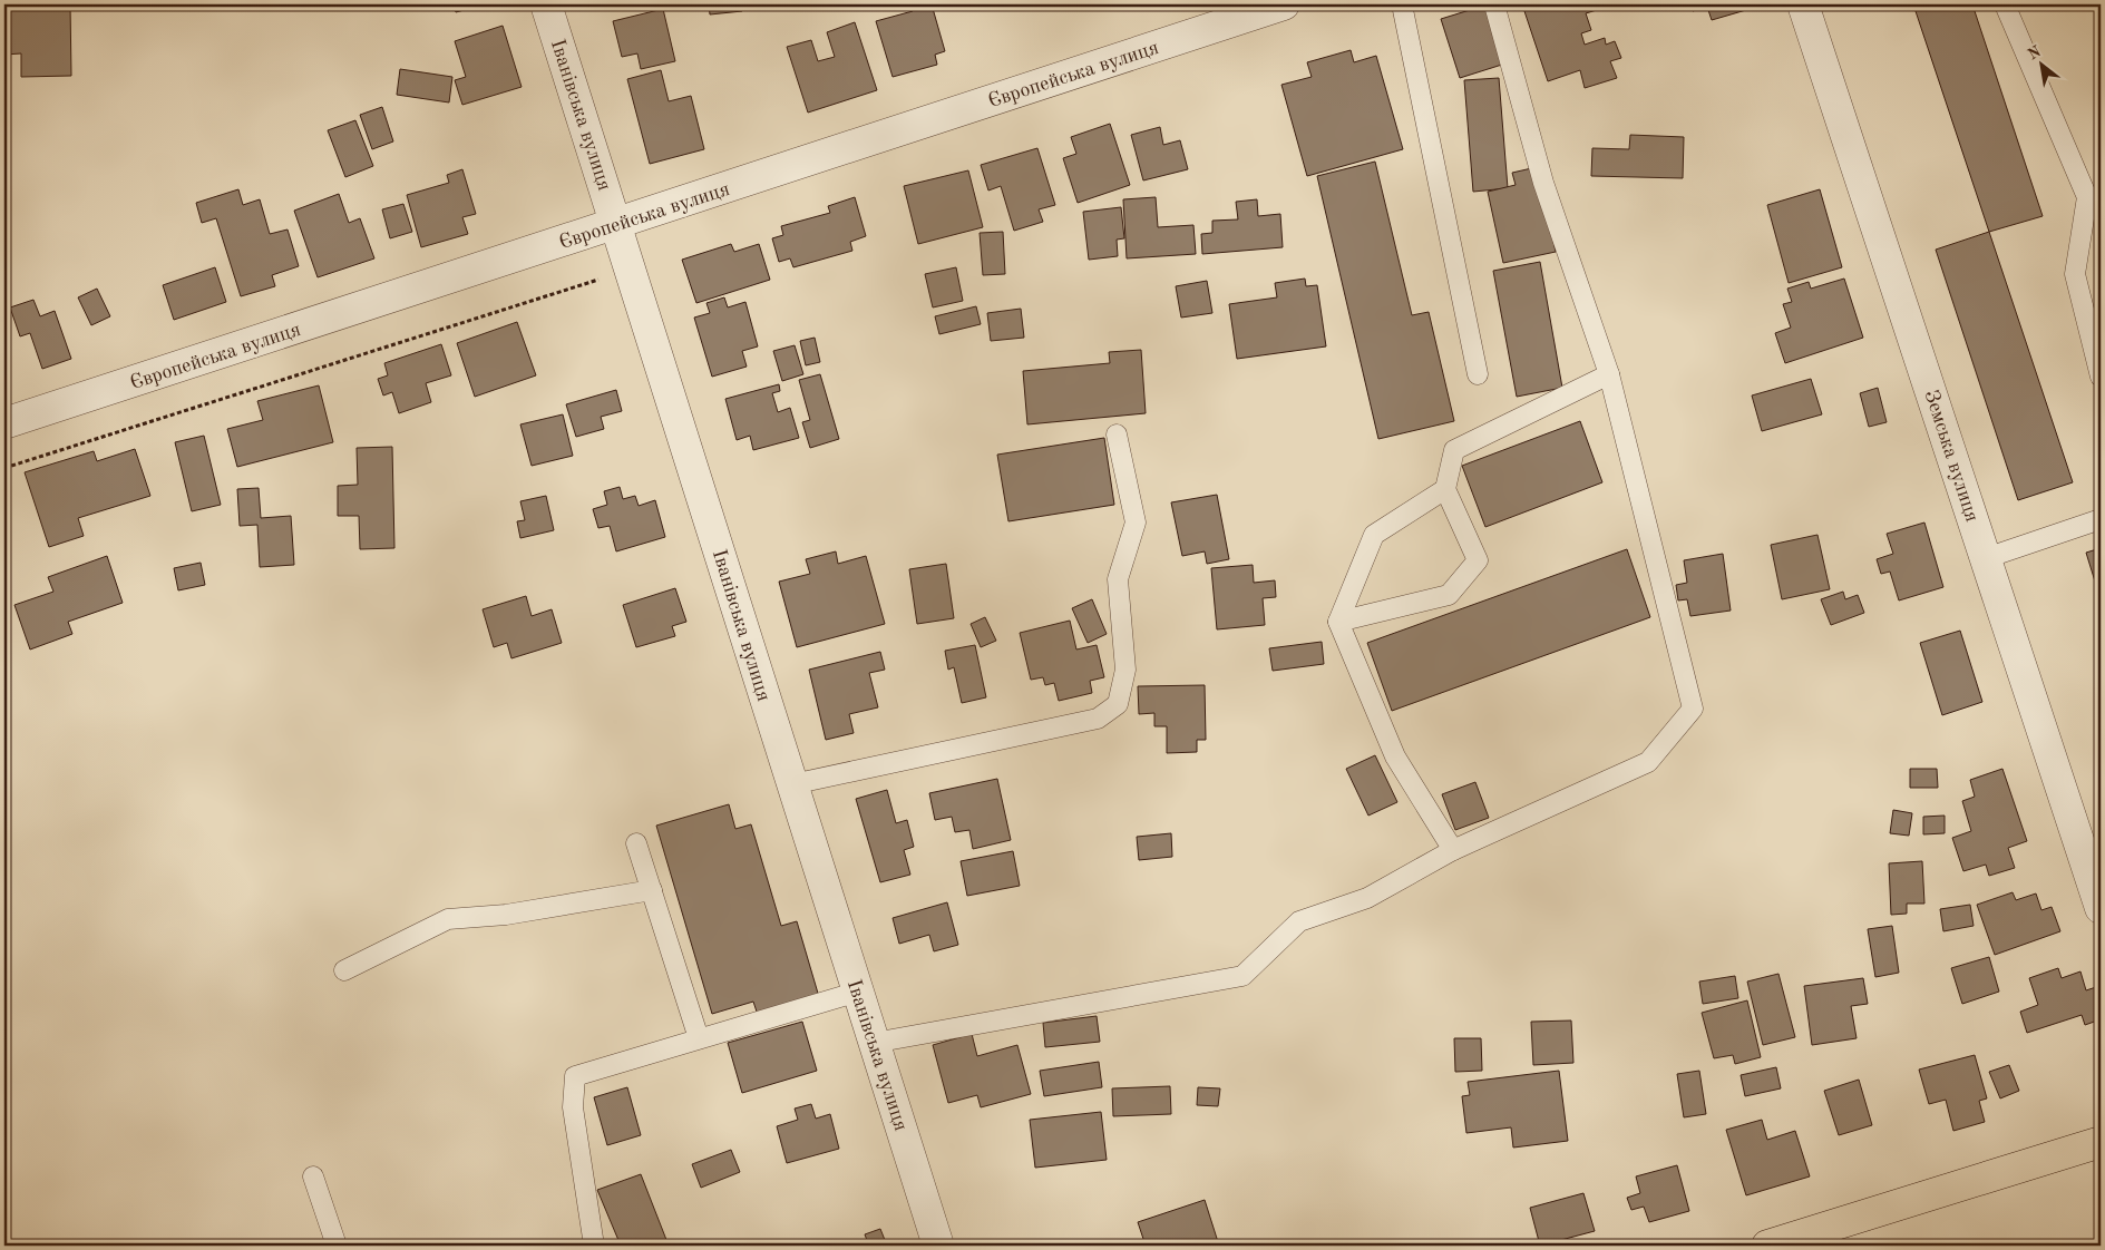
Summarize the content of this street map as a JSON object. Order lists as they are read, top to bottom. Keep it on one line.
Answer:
{"streets":{"street":["Європейська вулиця","Іванівська вулиця","Земська вулиця"]},"crossings":[["Європейська вулиця","Іванівська вулиця"]],"north":"top left"}
